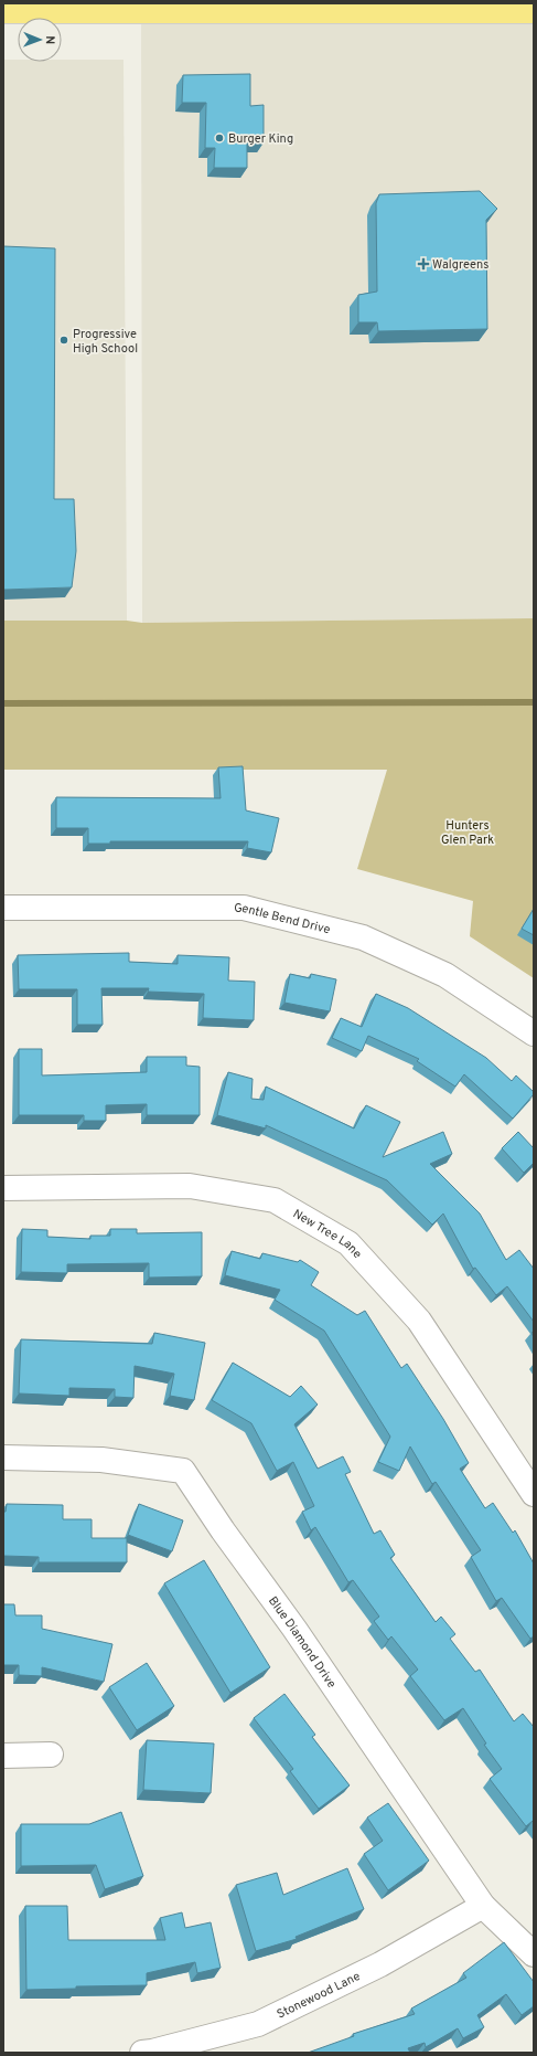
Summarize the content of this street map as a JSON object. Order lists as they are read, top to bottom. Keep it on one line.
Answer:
{"streets":{"street":["Gentle Bend Drive","New Tree Lane","Blue Diamond Drive","Stonewood Lane"]},"crossings":[["Blue Diamond Drive","Stonewood Lane"]],"parks":["Hunters Glen Park"],"places":{"other":["Burger King","Progressive High School"],"health":["Walgreens"]},"north":"right"}
